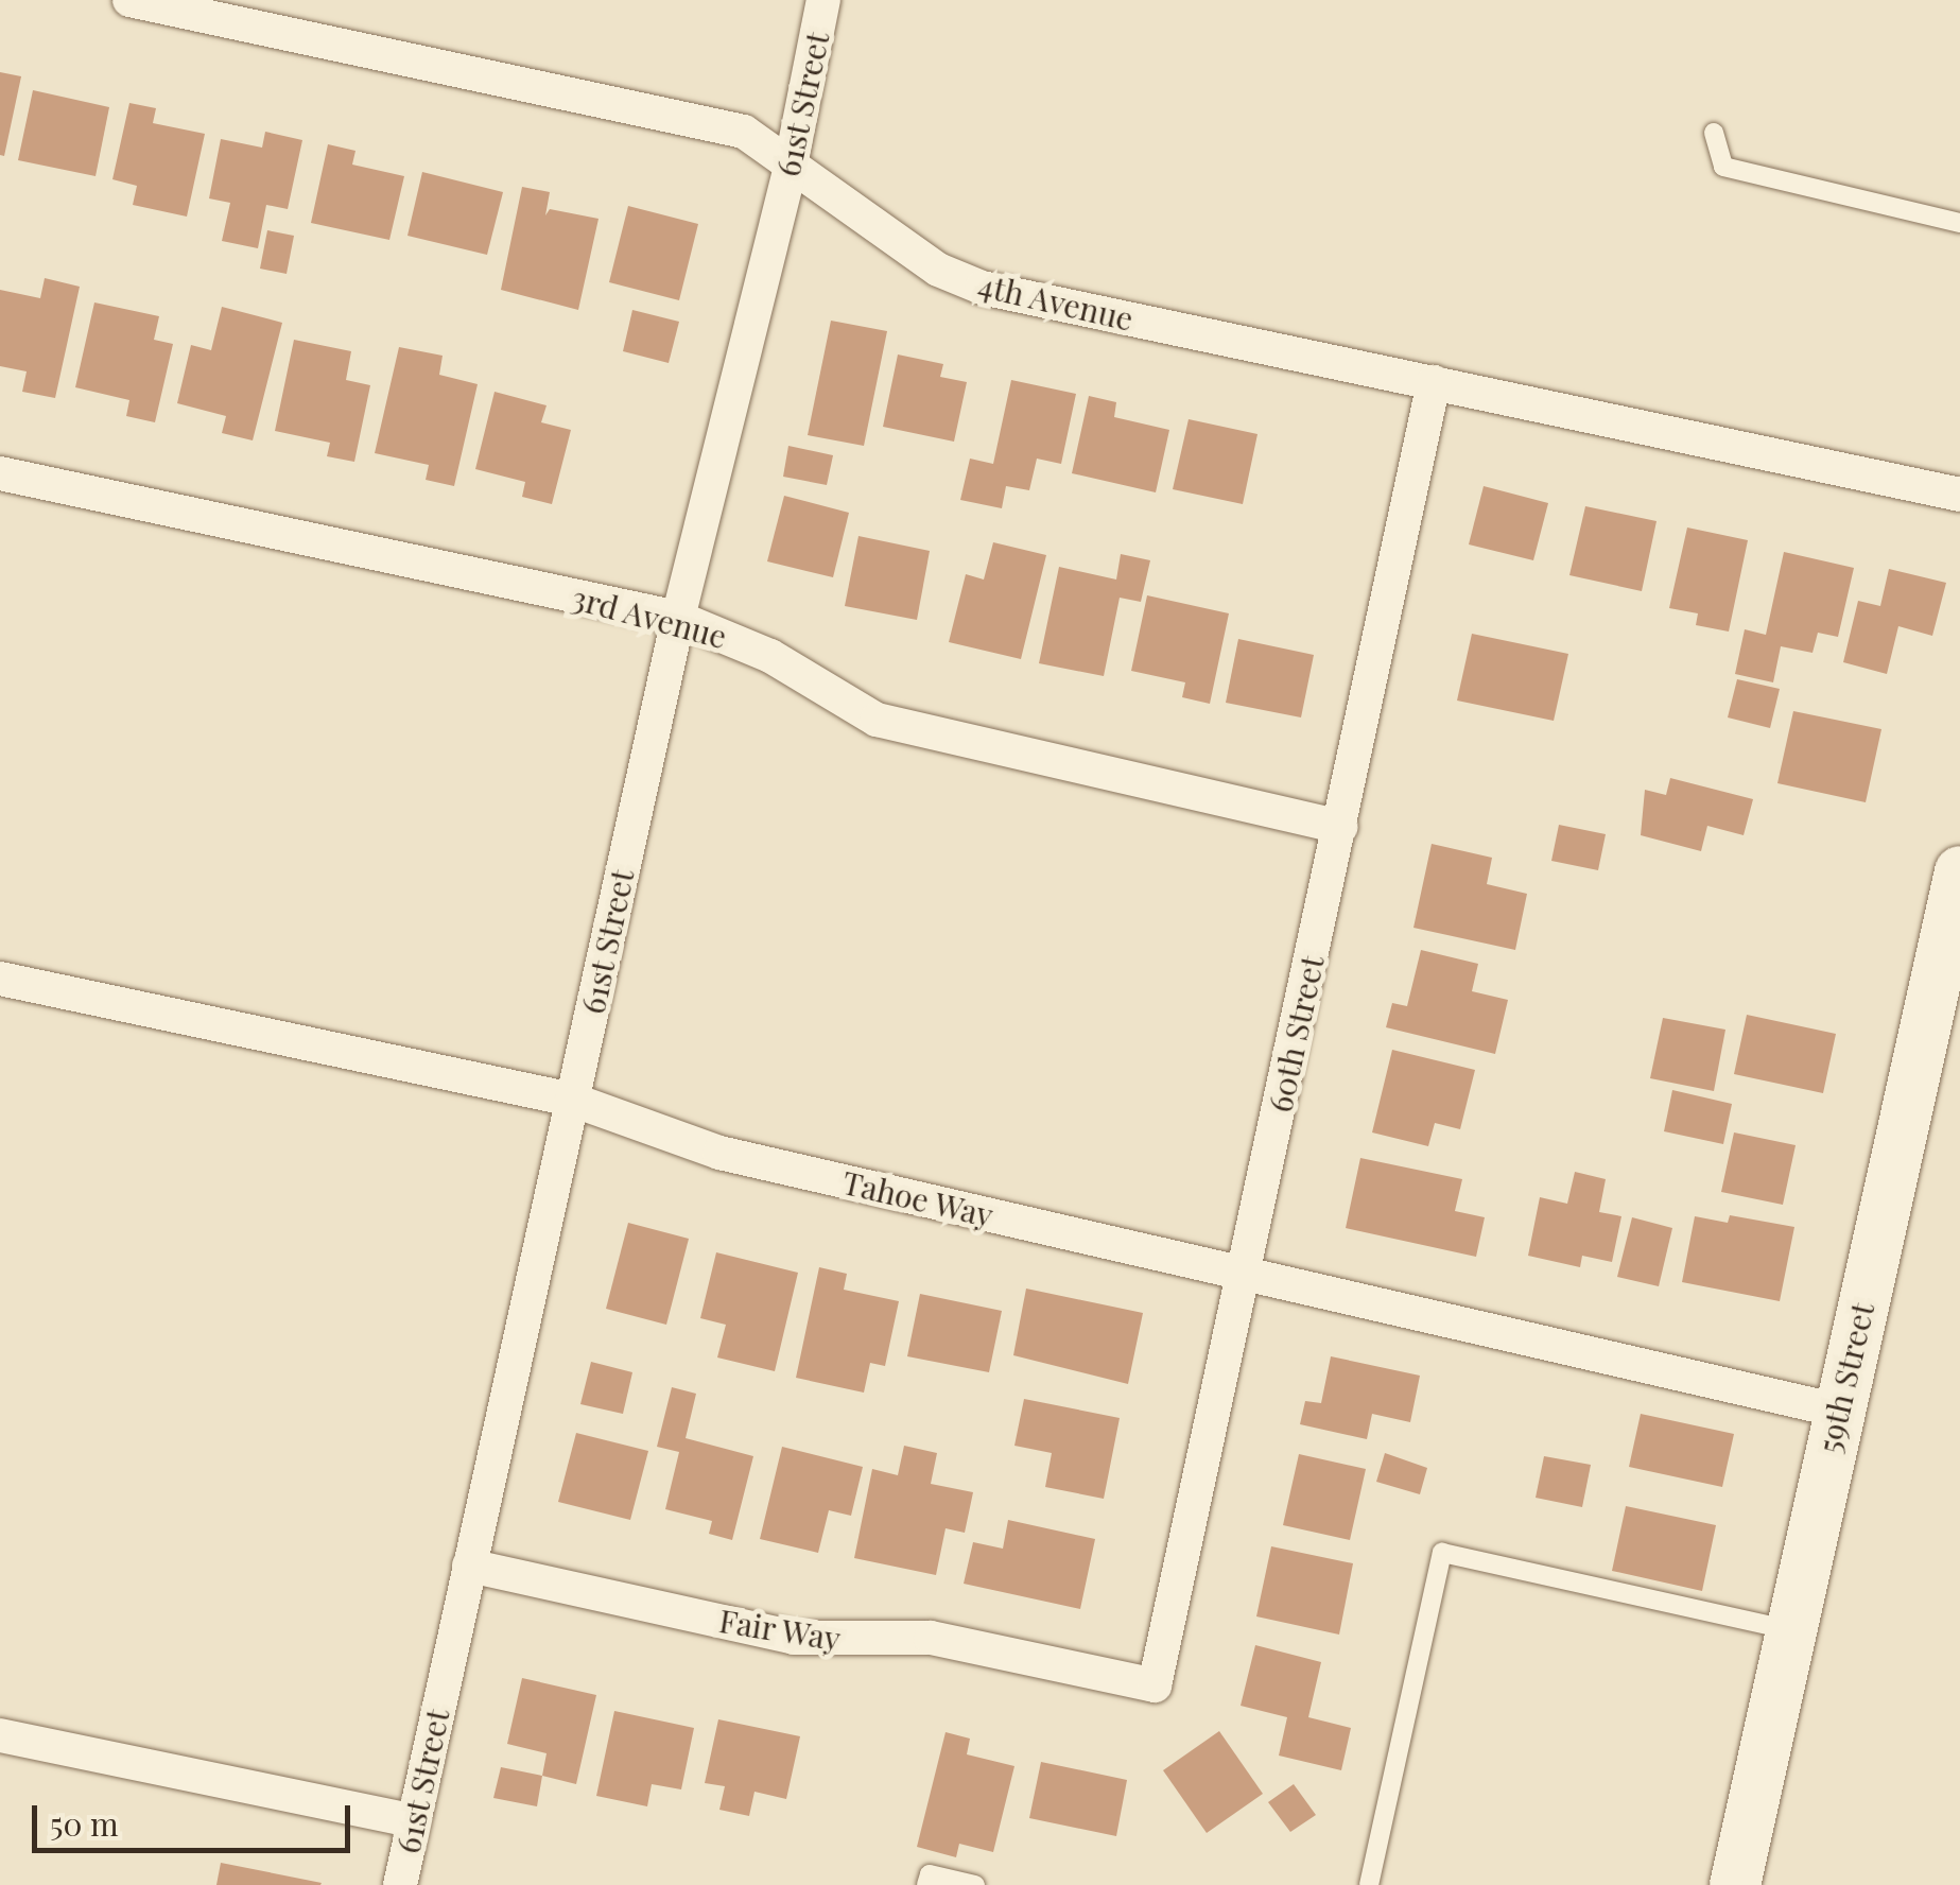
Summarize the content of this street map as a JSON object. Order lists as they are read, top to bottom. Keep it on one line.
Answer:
{"streets":{"street":["61st Street","4th Avenue","3rd Avenue","60th Street","Tahoe Way","59th Street","Fair Way"]},"crossings":[["61st Street","4th Avenue"],["61st Street","3rd Avenue"],["61st Street","Tahoe Way"],["61st Street","Fair Way"],["4th Avenue","60th Street"],["3rd Avenue","60th Street"],["60th Street","Tahoe Way"],["60th Street","Fair Way"],["Tahoe Way","59th Street"]],"scale_bar":"50 m"}
